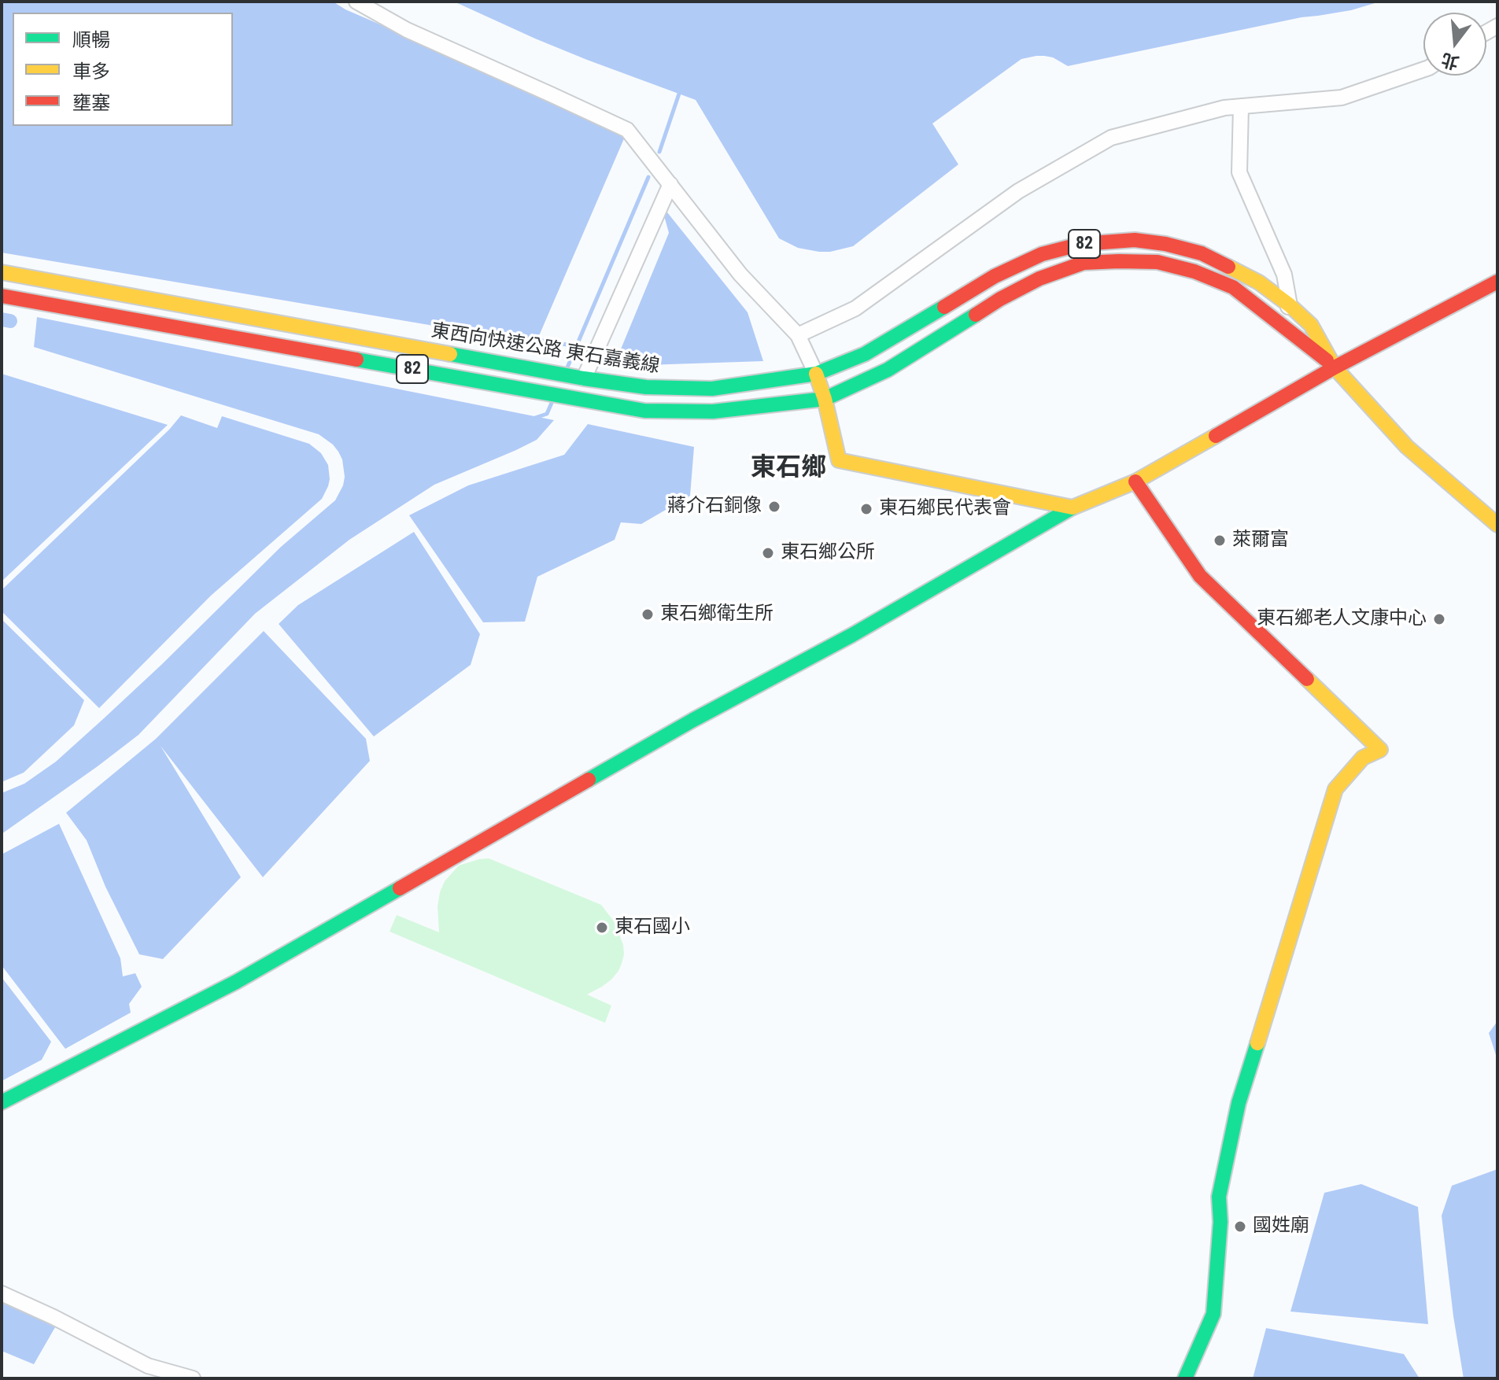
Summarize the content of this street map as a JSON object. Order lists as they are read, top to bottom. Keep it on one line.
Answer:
{"streets":{"main road":["82","東西向快速公路 東石嘉義線"]},"crossings":[["82","東西向快速公路 東石嘉義線"]],"districts":["東石鄉"],"places":["蔣介石銅像","東石鄉民代表會","萊爾富","東石鄉公所","東石鄉衛生所","東石鄉老人文康中心","東石國小","國姓廟"],"legend":["順暢","車多","壅塞"],"north":"bottom"}
